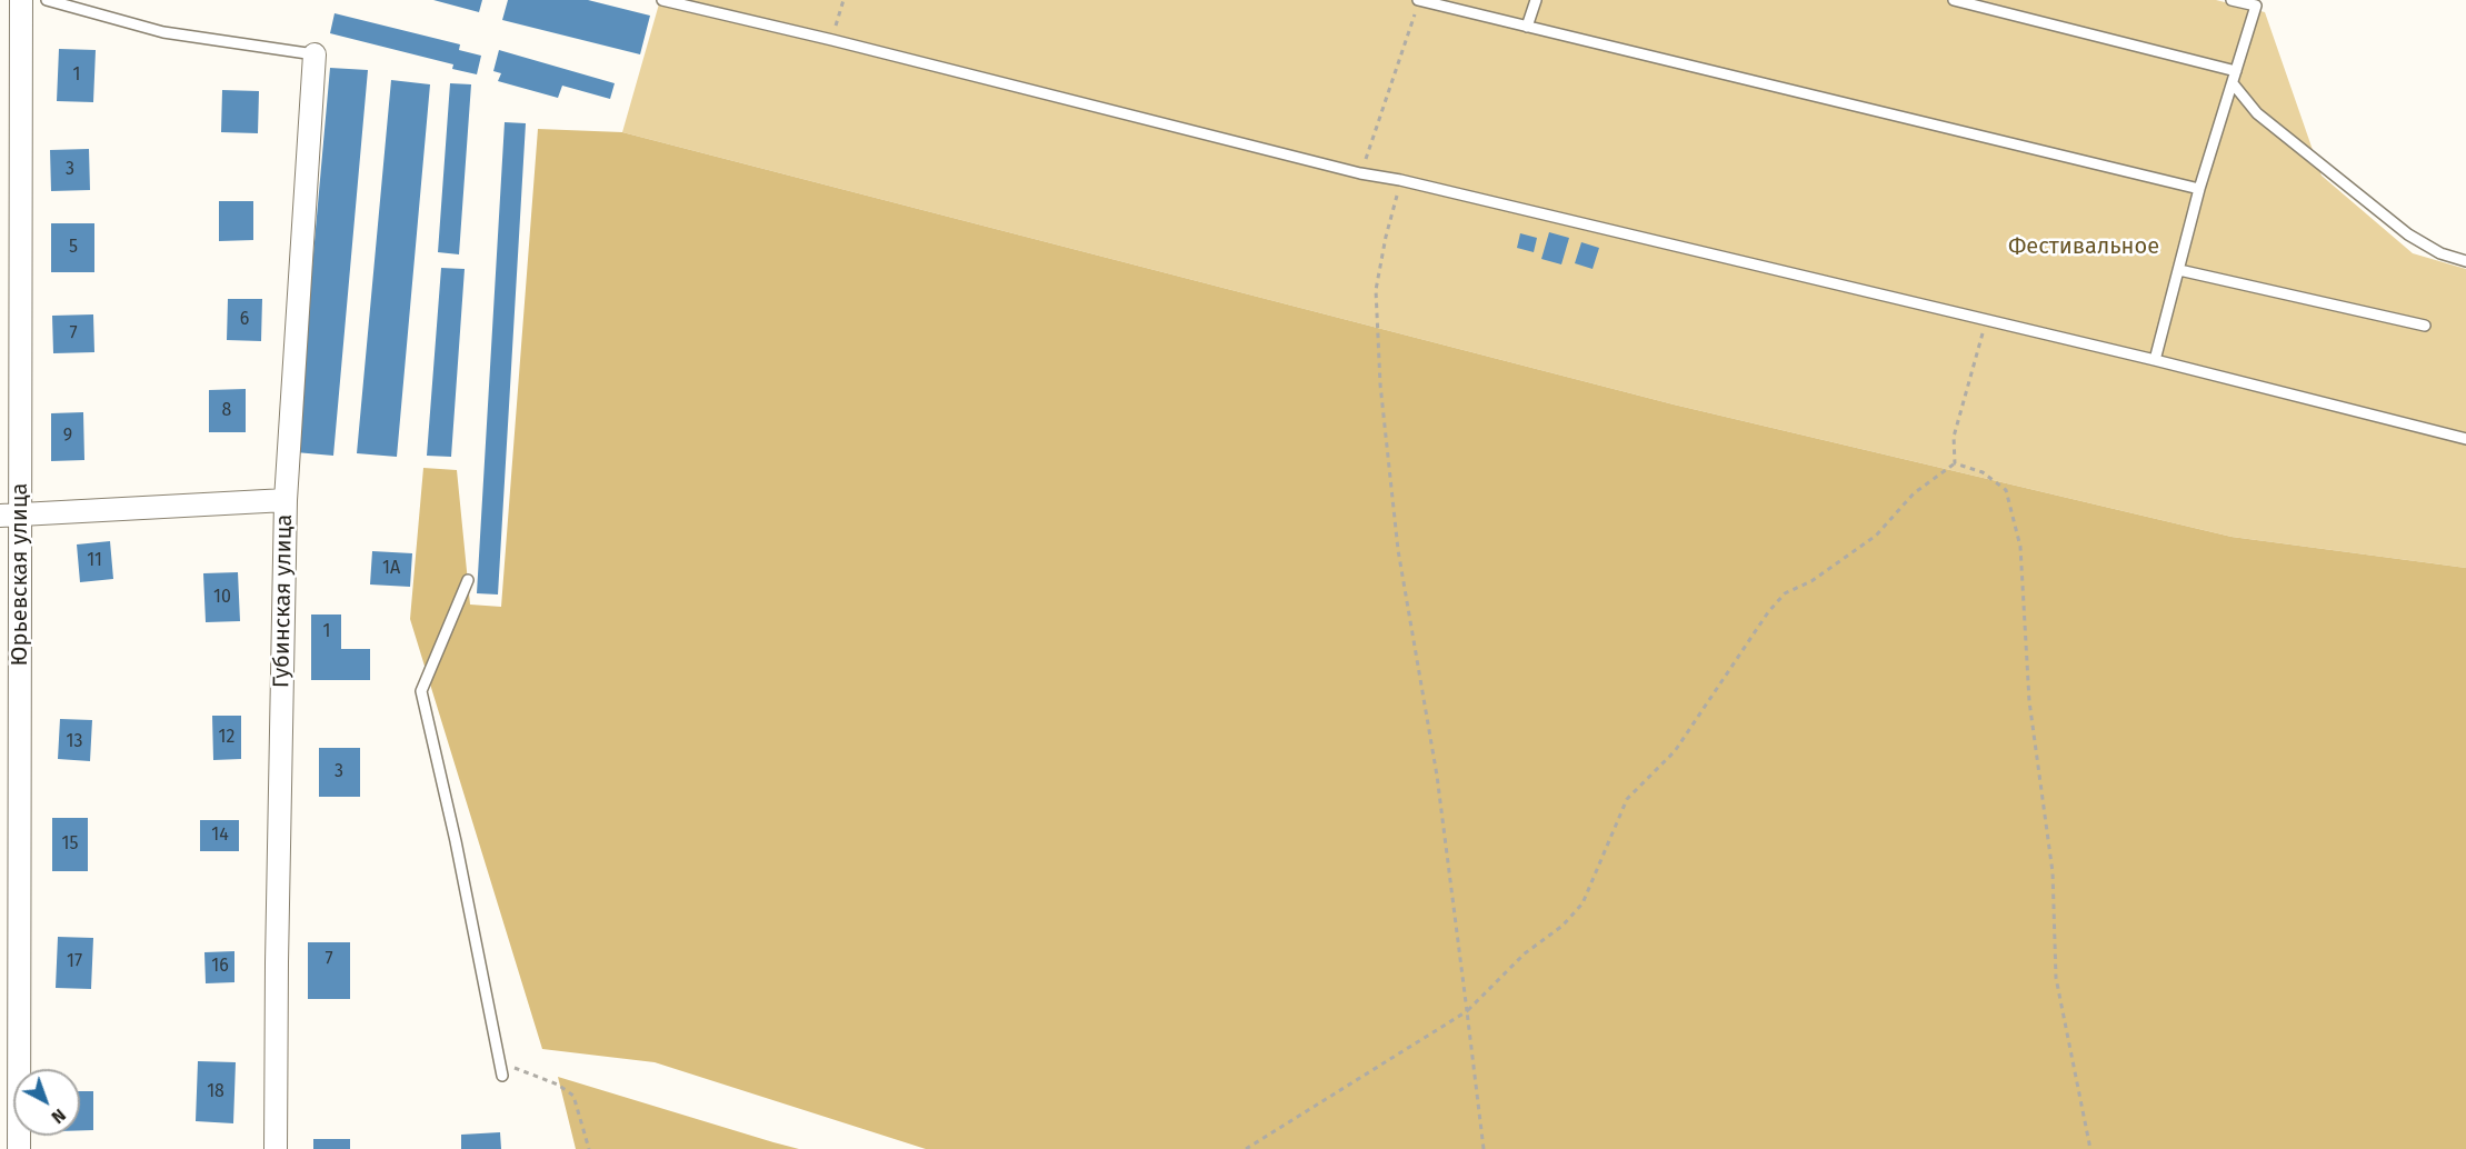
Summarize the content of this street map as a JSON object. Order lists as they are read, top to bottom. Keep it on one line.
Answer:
{"streets":{"street":["Юрьевская улица","Губинская улица"]},"parks":["Фестивальное"],"house_numbers":["1","3","5","6","7","8","9","11","1А","10","1","12","13","3","14","15","7","17","16","18"],"north":"bottom right"}
